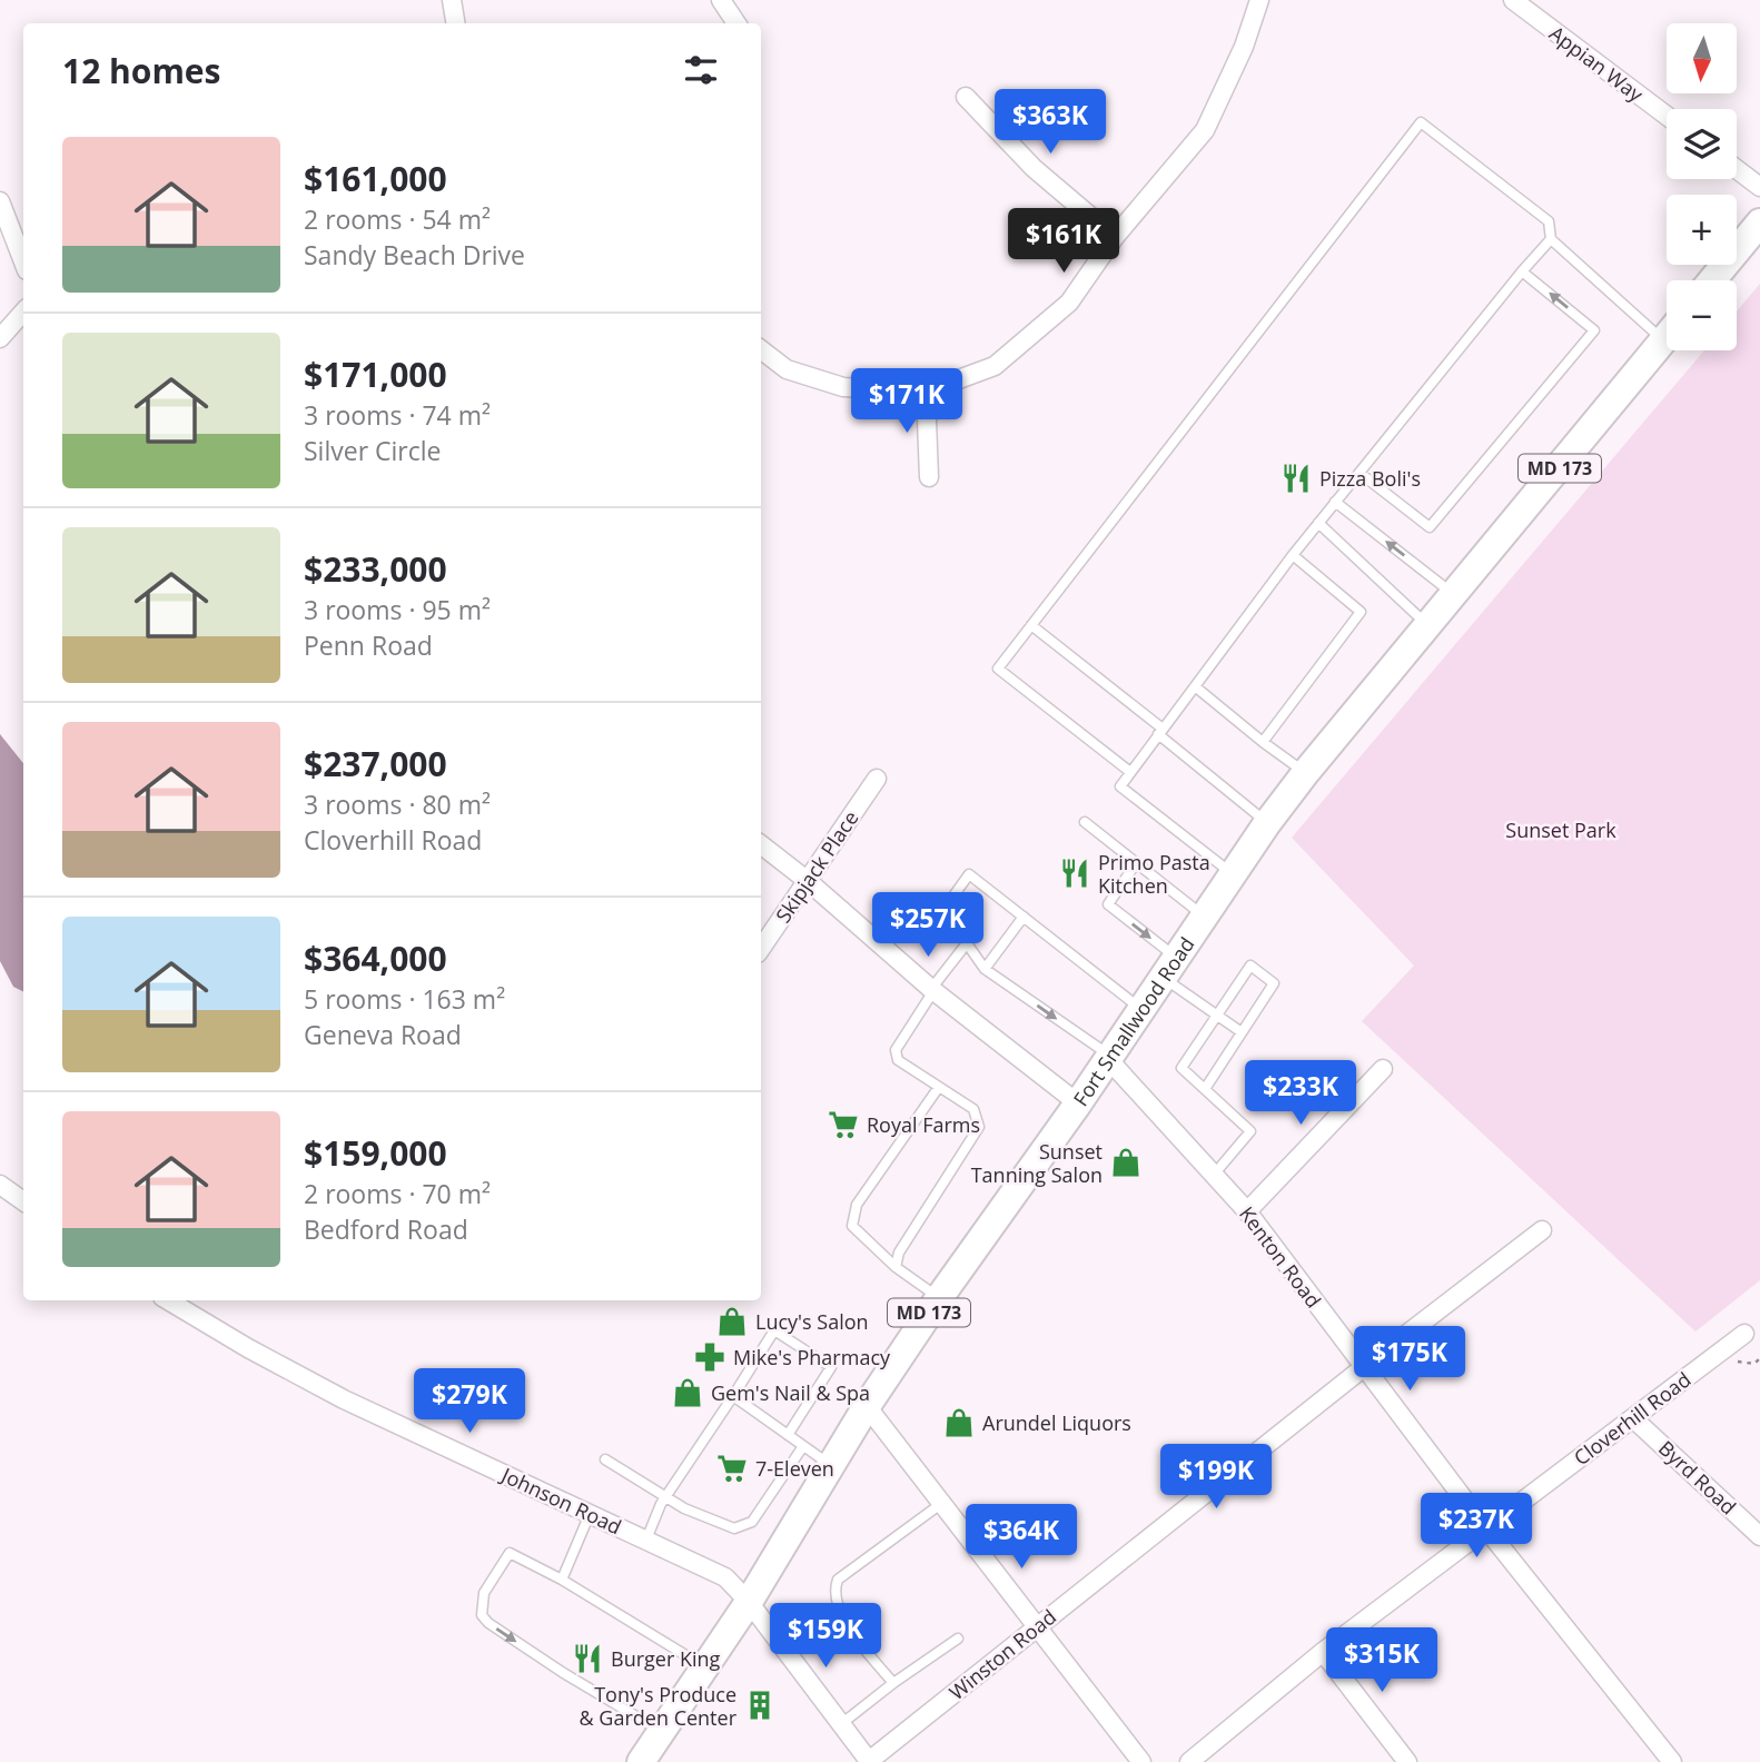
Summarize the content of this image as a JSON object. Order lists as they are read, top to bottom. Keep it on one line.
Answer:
{"streets":{"main road":["MD 173","Fort Smallwood Road"],"street":["Appian Way","Skipjack Place","Kenton Road","Cloverhill Road","Byrd Road","Johnson Road","Winston Road"]},"crossings":[["Fort Smallwood Road","Kenton Road"],["Fort Smallwood Road","Johnson Road"],["Kenton Road","Cloverhill Road"],["Kenton Road","Winston Road"],["Cloverhill Road","Byrd Road"],["Johnson Road","Winston Road"]],"parks":["Sunset Park"],"places":{"restaurant":["Pizza Boli's","Primo Pasta Kitchen","Burger King"],"supermarket":["Royal Farms","7-Eleven"],"shop":["Sunset Tanning Salon","Lucy's Salon","Gem's Nail & Spa","Arundel Liquors"],"pharmacy":["Mike's Pharmacy"],"building":["Tony's Produce & Garden Center"]},"north":"bottom","page":{"map_buttons":["+","−"],"heading":"12 homes","price":["$363K","$161K","$171K","$257K","$233K","$175K","$279K","$199K","$237K","$364K","$159K","$315K"],"list":[{"name":"$161,000","note":"2 rooms · 54 m² · Sandy Beach Drive"},{"name":"$171,000","note":"3 rooms · 74 m² · Silver Circle"},{"name":"$233,000","note":"3 rooms · 95 m² · Penn Road"},{"name":"$237,000","note":"3 rooms · 80 m² · Cloverhill Road"},{"name":"$364,000","note":"5 rooms · 163 m² · Geneva Road"},{"name":"$159,000","note":"2 rooms · 70 m² · Bedford Road"}]}}
